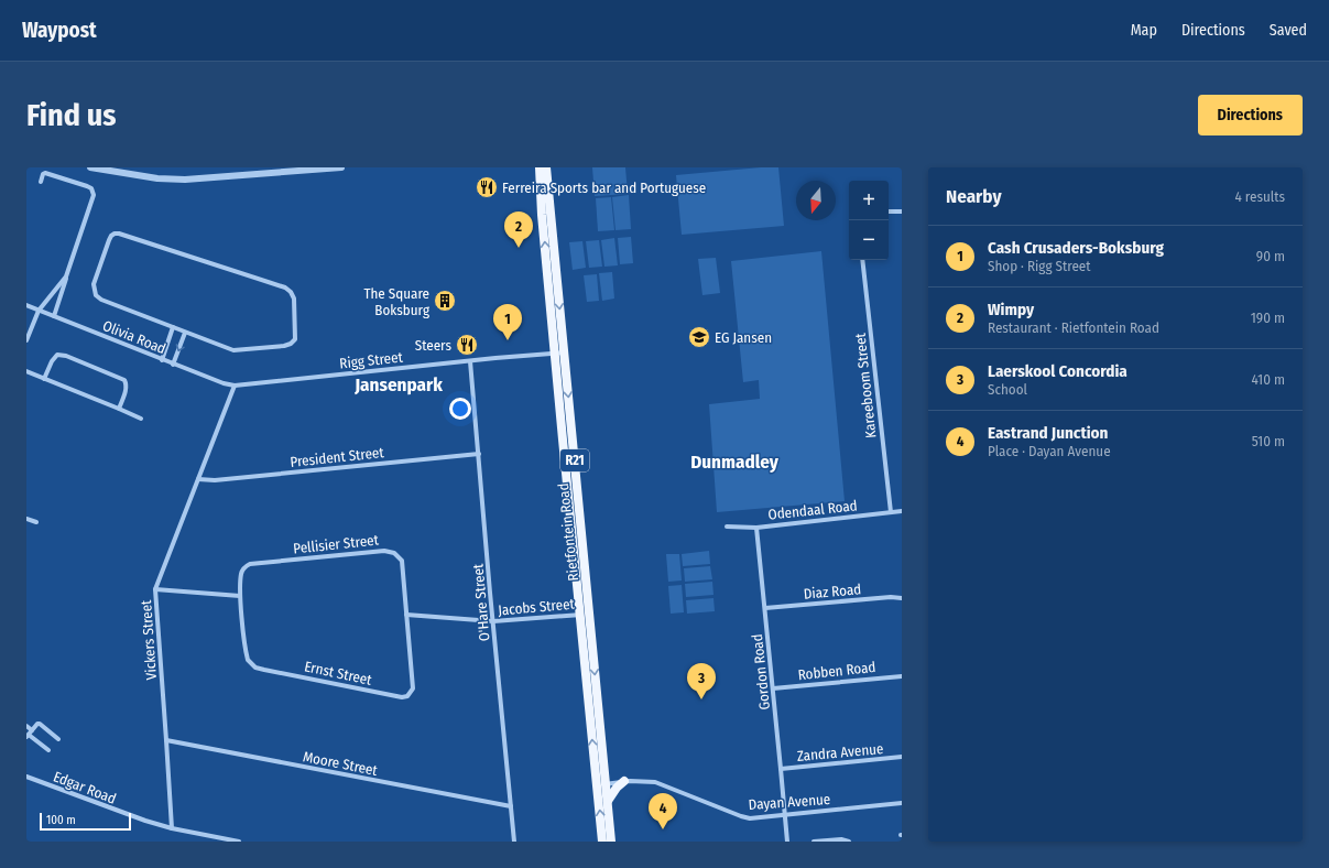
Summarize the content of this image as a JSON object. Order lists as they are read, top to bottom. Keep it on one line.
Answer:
{"streets":{"main road":["R21","Rietfontein Road"],"street":["Olivia Road","Rigg Street","Kareeboom Street","President Street","Odendaal Road","Pellisier Street","Diaz Road","O'Hare Street","Jacobs Street","Vickers Street","Robben Road","Gordon Road","Ernst Street","Zandra Avenue","Moore Street","Edgar Road","Dayan Avenue"]},"crossings":[["Olivia Road","Rigg Street"],["Olivia Road","Vickers Street"],["Rigg Street","Rietfontein Road"],["Rigg Street","O'Hare Street"],["Rigg Street","Vickers Street"],["Kareeboom Street","Odendaal Road"],["President Street","O'Hare Street"],["President Street","Vickers Street"],["Odendaal Road","Gordon Road"],["Rietfontein Road","Jacobs Street"],["Rietfontein Road","Dayan Avenue"],["Pellisier Street","Jacobs Street"],["Pellisier Street","Ernst Street"],["Diaz Road","Gordon Road"],["O'Hare Street","Jacobs Street"],["O'Hare Street","Moore Street"],["Jacobs Street","Ernst Street"],["Vickers Street","Moore Street"],["Vickers Street","Edgar Road"],["Robben Road","Gordon Road"],["Gordon Road","Zandra Avenue"],["Gordon Road","Dayan Avenue"]],"districts":["Jansenpark","Dunmadley"],"places":{"restaurant":["Ferreira Sports bar and Portuguese","Steers"],"building":["The Square Boksburg"],"school or university":["EG Jansen"]},"scale_bar":"100 m","north":"bottom","page":{"header":"Waypost","nav":["Map","Directions","Saved"],"buttons":"Directions","title":"Find us","heading":["Nearby","4 results"],"map_buttons":["+","−"],"pins":["2","1","3","4"],"list":[{"mark":"1","name":"Cash Crusaders-Boksburg","note":"Shop · Rigg Street","value":"90 m"},{"mark":"2","name":"Wimpy","note":"Restaurant · Rietfontein Road","value":"190 m"},{"mark":"3","name":"Laerskool Concordia","note":"School","value":"410 m"},{"mark":"4","name":"Eastrand Junction","note":"Place · Dayan Avenue","value":"510 m"}],"scale":"100 m"}}
